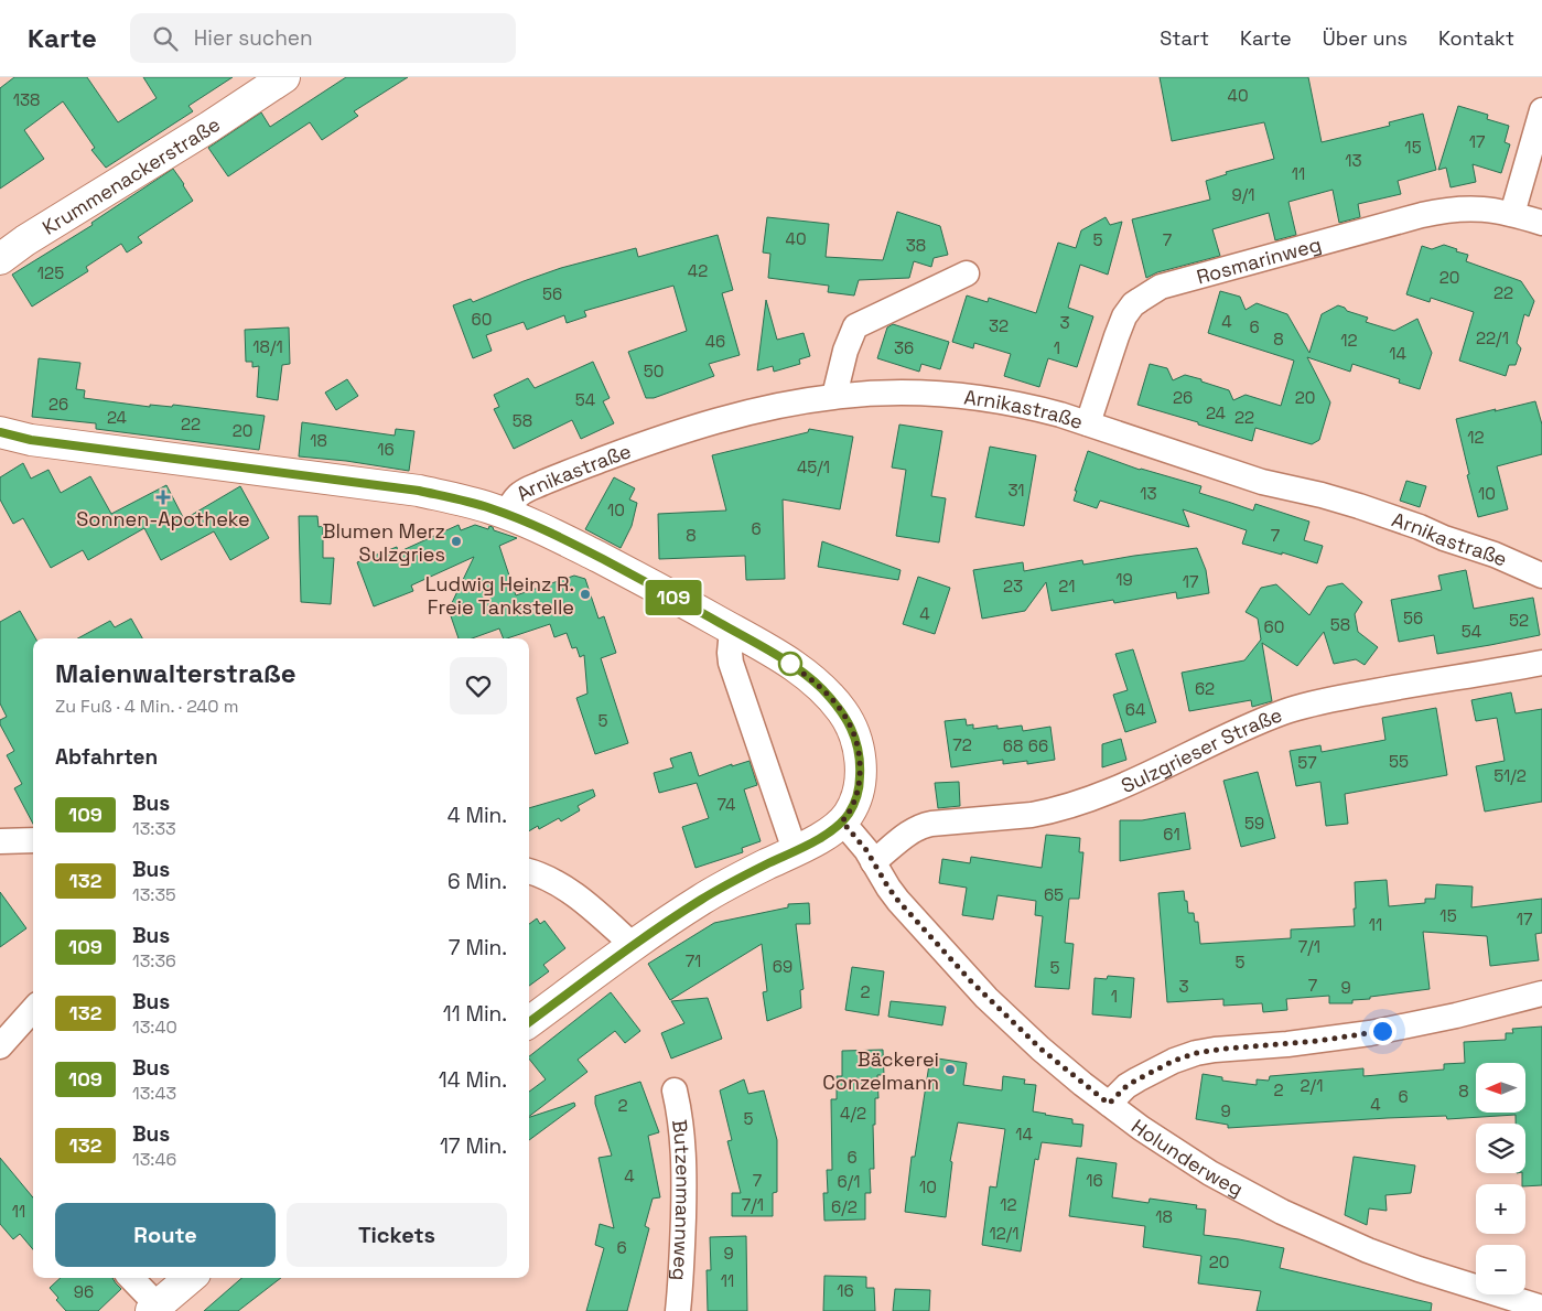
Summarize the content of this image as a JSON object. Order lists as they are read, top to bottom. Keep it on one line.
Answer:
{"streets":{"main road":["Krummenackerstraße"],"street":["Rosmarinweg","Arnikastraße","Sulzgrieser Straße","Holunderweg","Butzenmannweg"]},"crossings":[["Rosmarinweg","Arnikastraße"],["Sulzgrieser Straße","Holunderweg"]],"places":{"health":["Sonnen-Apotheke"],"other":["Blumen Merz Sulzgries","Ludwig Heinz R. Freie Tankstelle","Bäckerei Conzelmann"]},"lines":["bus line 109"],"house_numbers":["40","138","17","15","13","11","9/1","40","5","7","38","42","125","20","22","56","60","4","3","32","6","22/1","8","12","46","18/1","36","1","14","50","26","20","54","26","24","24","22","58","22","20","12","18","16","45/1","31","13","10","10","6","8","7","19","17","23","21","4","56","52","58","60","54","62","64","5","72","68","66","55","57","51/2","74","59","61","65","15","17","11","7/1","71","5","69","5","7","3","9","2","1","2/1","2","8","6","4","2","9","4/2","5","14","6","4","7","16","6/1","10","7/1","12","6/2","11","18","12/1","6","9","20","11","16","96"],"north":"left","page":{"header":"Karte","search":"Hier suchen","nav":["Start","Karte","Über uns","Kontakt"],"on_map":"109","heading":[["Maienwalterstraße","Zu Fuß · 4 Min. · 240 m"],"Abfahrten"],"list":[{"mark":"109","name":"Bus","note":"13:33","value":"4 Min."},{"mark":"132","name":"Bus","note":"13:35","value":"6 Min."},{"mark":"109","name":"Bus","note":"13:36","value":"7 Min."},{"mark":"132","name":"Bus","note":"13:40","value":"11 Min."},{"mark":"109","name":"Bus","note":"13:43","value":"14 Min."},{"mark":"132","name":"Bus","note":"13:46","value":"17 Min."}],"map_buttons":["+","−"],"buttons":["Route","Tickets"]}}
